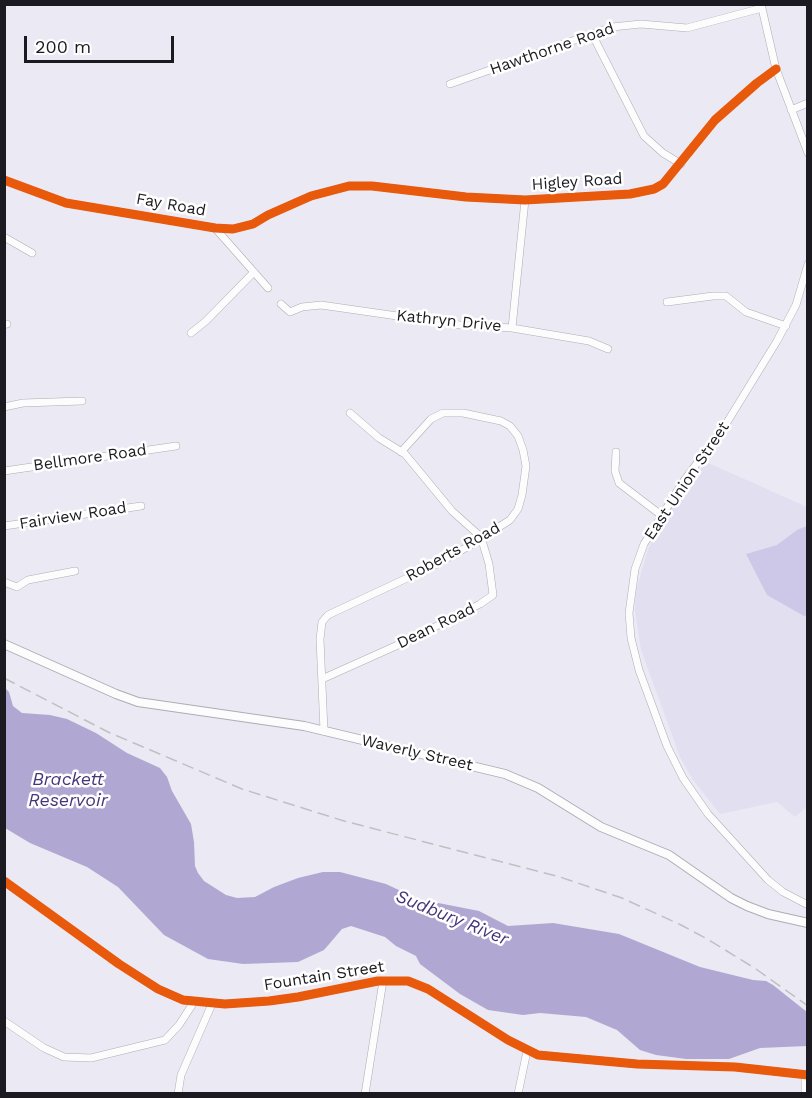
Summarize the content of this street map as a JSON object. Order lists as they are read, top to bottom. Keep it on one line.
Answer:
{"streets":{"main road":["Waverly Street"],"street":["Hawthorne Road","Higley Road","Fay Road","Kathryn Drive","Bellmore Road","East Union Street","Fairview Road","Roberts Road","Dean Road","Fountain Street"]},"crossings":[["Higley Road","Fay Road"],["Roberts Road","Dean Road"],["Roberts Road","Waverly Street"]],"water":["Brackett Reservoir","Sudbury River"],"scale_bar":"200 m"}
